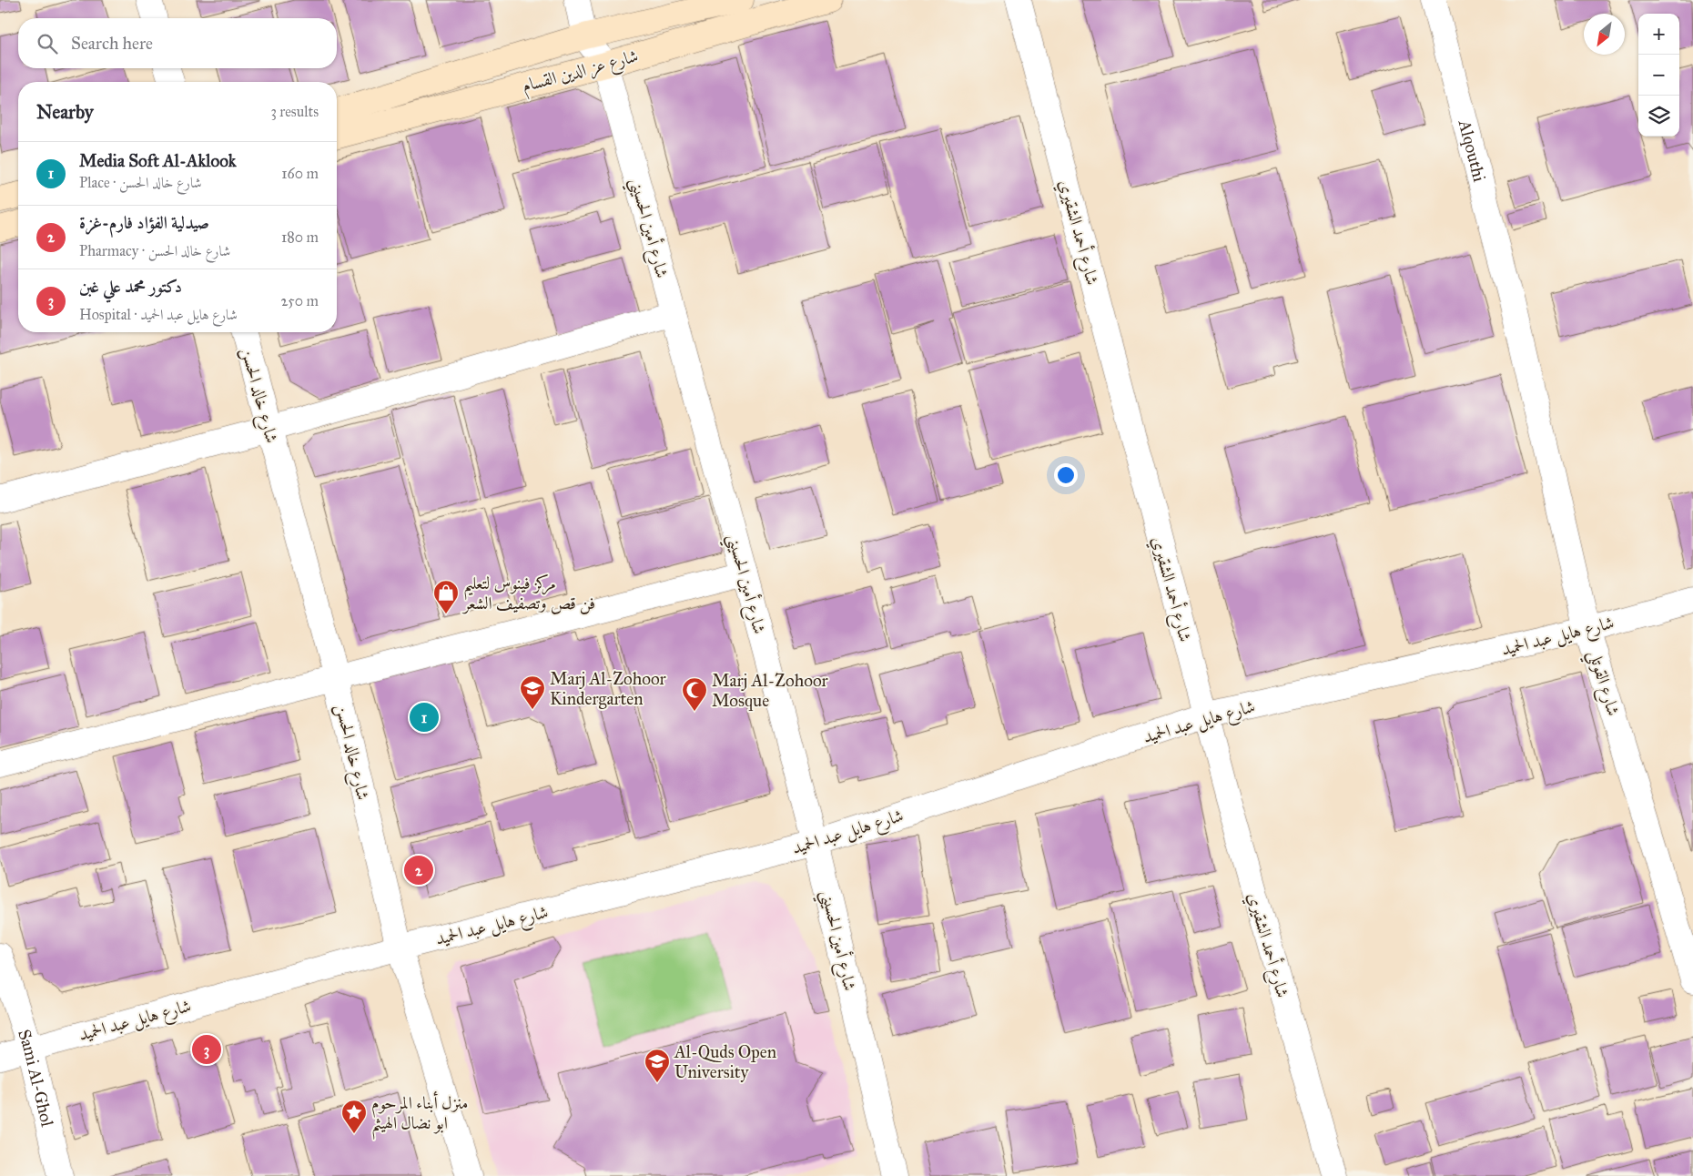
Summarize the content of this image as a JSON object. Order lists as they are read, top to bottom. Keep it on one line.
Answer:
{"streets":{"main road":["شارع عز الدين القسام"],"street":["Alqouthi","شارع أمين الحسيني","شارع أحمد الشقيري","شارع خالد الحسن","شارع هايل عبد الحميد","شارع القوتلي","Sami Al-Ghol"]},"crossings":[["شارع عز الدين القسام","شارع أمين الحسيني"],["Alqouthi","شارع القوتلي"],["شارع أمين الحسيني","شارع هايل عبد الحميد"],["شارع أحمد الشقيري","شارع هايل عبد الحميد"],["شارع خالد الحسن","شارع هايل عبد الحميد"],["شارع هايل عبد الحميد","شارع القوتلي"],["شارع هايل عبد الحميد","Sami Al-Ghol"]],"places":{"shop":["مركز فينوس لتعليم فن قص وتصفيف الشعر"],"school or university":["Marj Al-Zohoor Kindergarten","Al-Quds Open University"],"mosque":["Marj Al-Zohoor Mosque"],"place":["منزل أبناء المرحوم ابو نضال الهيثم"]},"north":"bottom left","page":{"map_buttons":["+","−"],"search":"Search here","heading":["Nearby","3 results"],"list":[{"mark":"1","name":"Media Soft Al-Aklook","note":"Place · شارع خالد الحسن","value":"160 m"},{"mark":"2","name":"صيدلية الفؤاد فارم-غزة","note":"Pharmacy · شارع خالد الحسن","value":"180 m"},{"mark":"3","name":"دكتور محمد علي غبن","note":"Hospital · شارع هايل عبد الحميد","value":"250 m"}],"pins":["1","2","3"]}}
